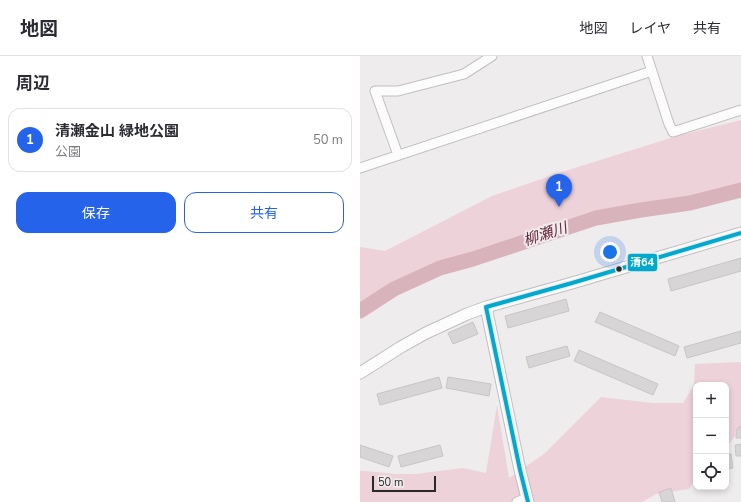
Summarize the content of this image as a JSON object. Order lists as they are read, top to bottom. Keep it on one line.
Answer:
{"water":["柳瀬川"],"lines":["transit line 清64"],"scale_bar":"50 m","page":{"header":"地図","nav":["地図","レイヤ","共有"],"heading":"周辺","list":[{"mark":"1","name":"清瀬金山 緑地公園","note":"公園","value":"50 m"}],"pins":"1","buttons":["保存","共有"],"map_buttons":["+","−"],"scale":"50 m"}}
